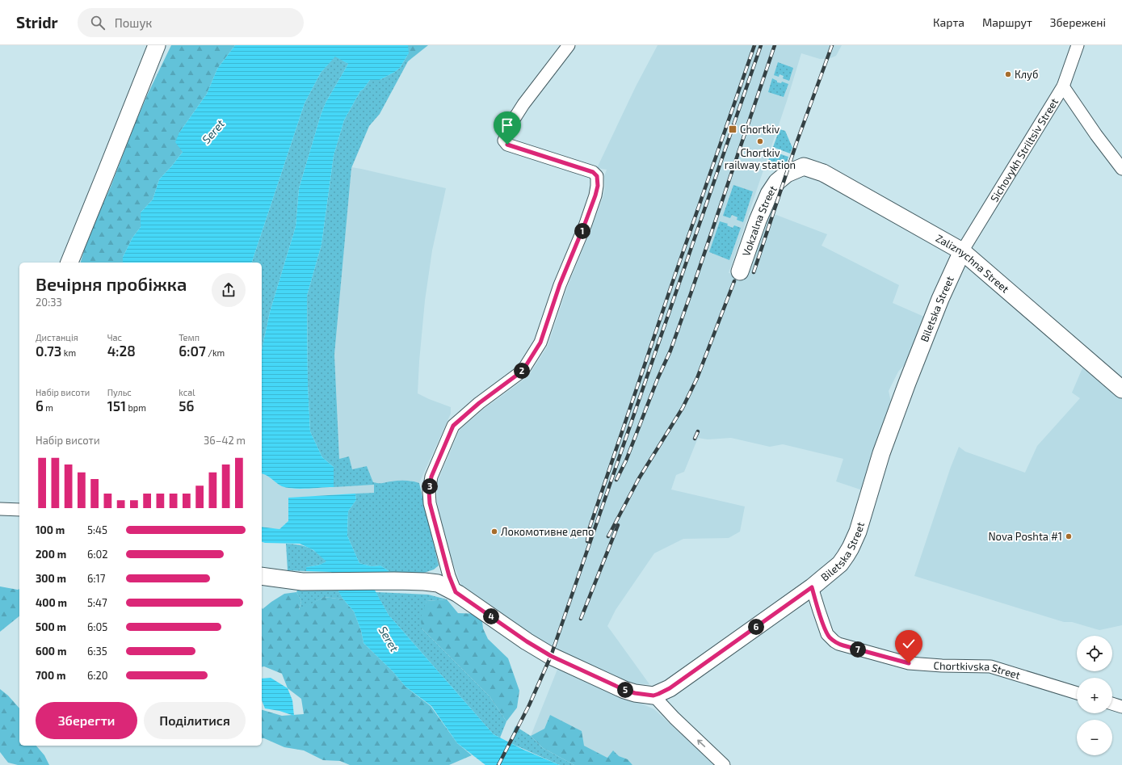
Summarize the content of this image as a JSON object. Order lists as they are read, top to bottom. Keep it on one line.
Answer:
{"streets":{"street":["Sichovykh Striltsiv Street","Vokzalna Street","Zaliznychna Street","Biletska Street","Chortkivska Street"]},"crossings":[["Sichovykh Striltsiv Street","Zaliznychna Street"],["Sichovykh Striltsiv Street","Biletska Street"],["Vokzalna Street","Zaliznychna Street"],["Zaliznychna Street","Biletska Street"],["Biletska Street","Chortkivska Street"]],"water":["Seret"],"places":{"other":["Клуб","Chortkiv railway station","Локомотивне депо","Nova Poshta #1"],"transit":["Chortkiv"]},"page":{"header":"Stridr","search":"Пошук","nav":["Карта","Маршрут","Збережені"],"pins":["1","2","3","4","6","7","5"],"heading":["Вечірня пробіжка","20:33"],"stats":[["Дистанція","0.73 km"],["Час","4:28"],["Темп","6:07 /km"],["Набір висоти","6 m"],["Пульс","151 bpm"],["kcal","56"]],"chart":["Набір висоти","36–42 m"],"list":[{"name":"100 m","note":"5:45"},{"name":"200 m","note":"6:02"},{"name":"300 m","note":"6:17"},{"name":"400 m","note":"5:47"},{"name":"500 m","note":"6:05"},{"name":"600 m","note":"6:35"},{"name":"700 m","note":"6:20"}],"map_buttons":["+","−"],"buttons":["Зберегти","Поділитися"]}}
